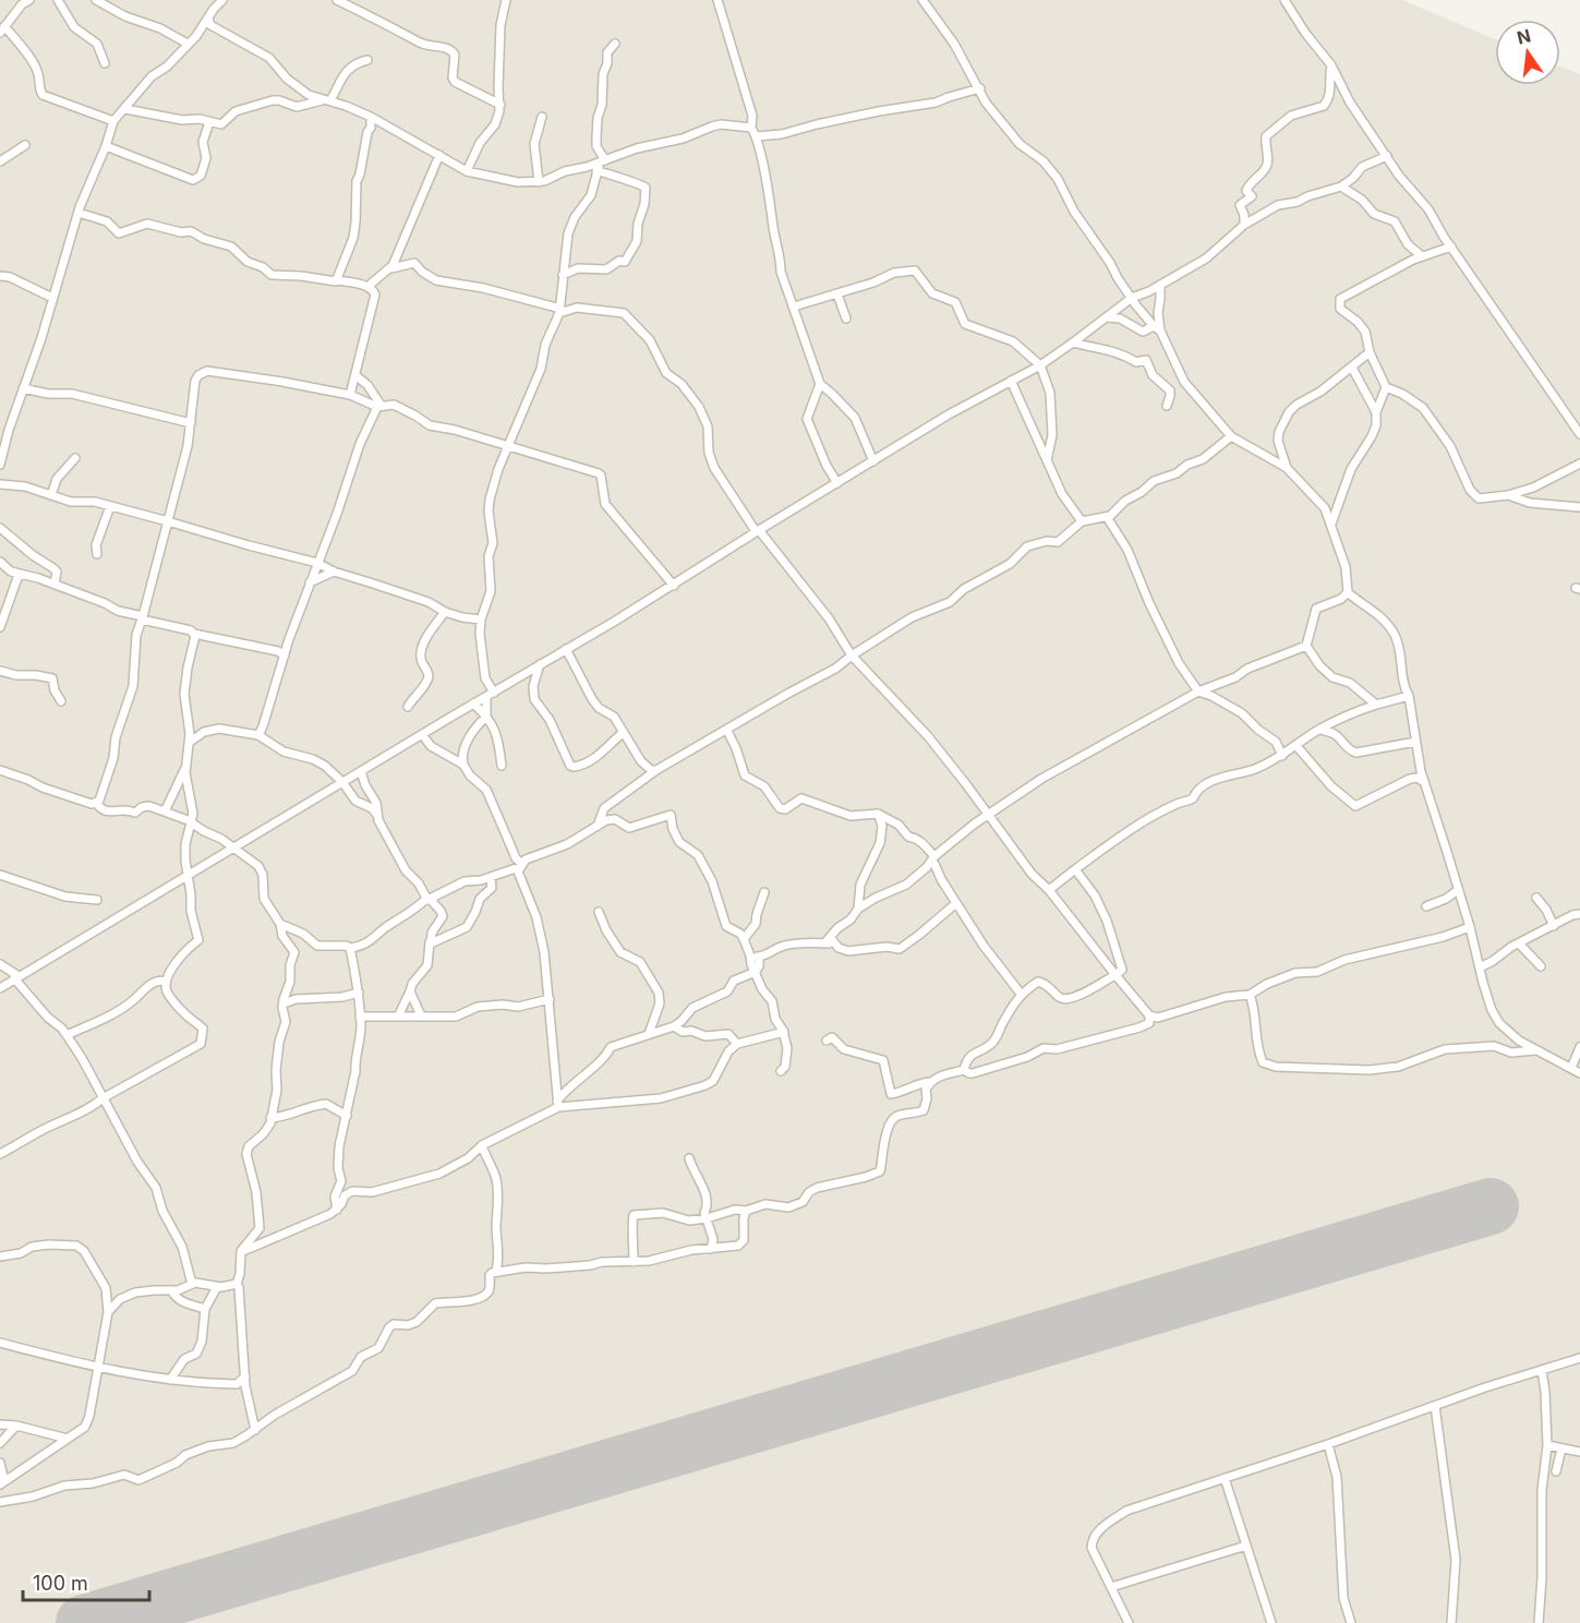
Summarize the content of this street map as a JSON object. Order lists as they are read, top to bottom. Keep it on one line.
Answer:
{"scale_bar":"100 m","north":"top"}
